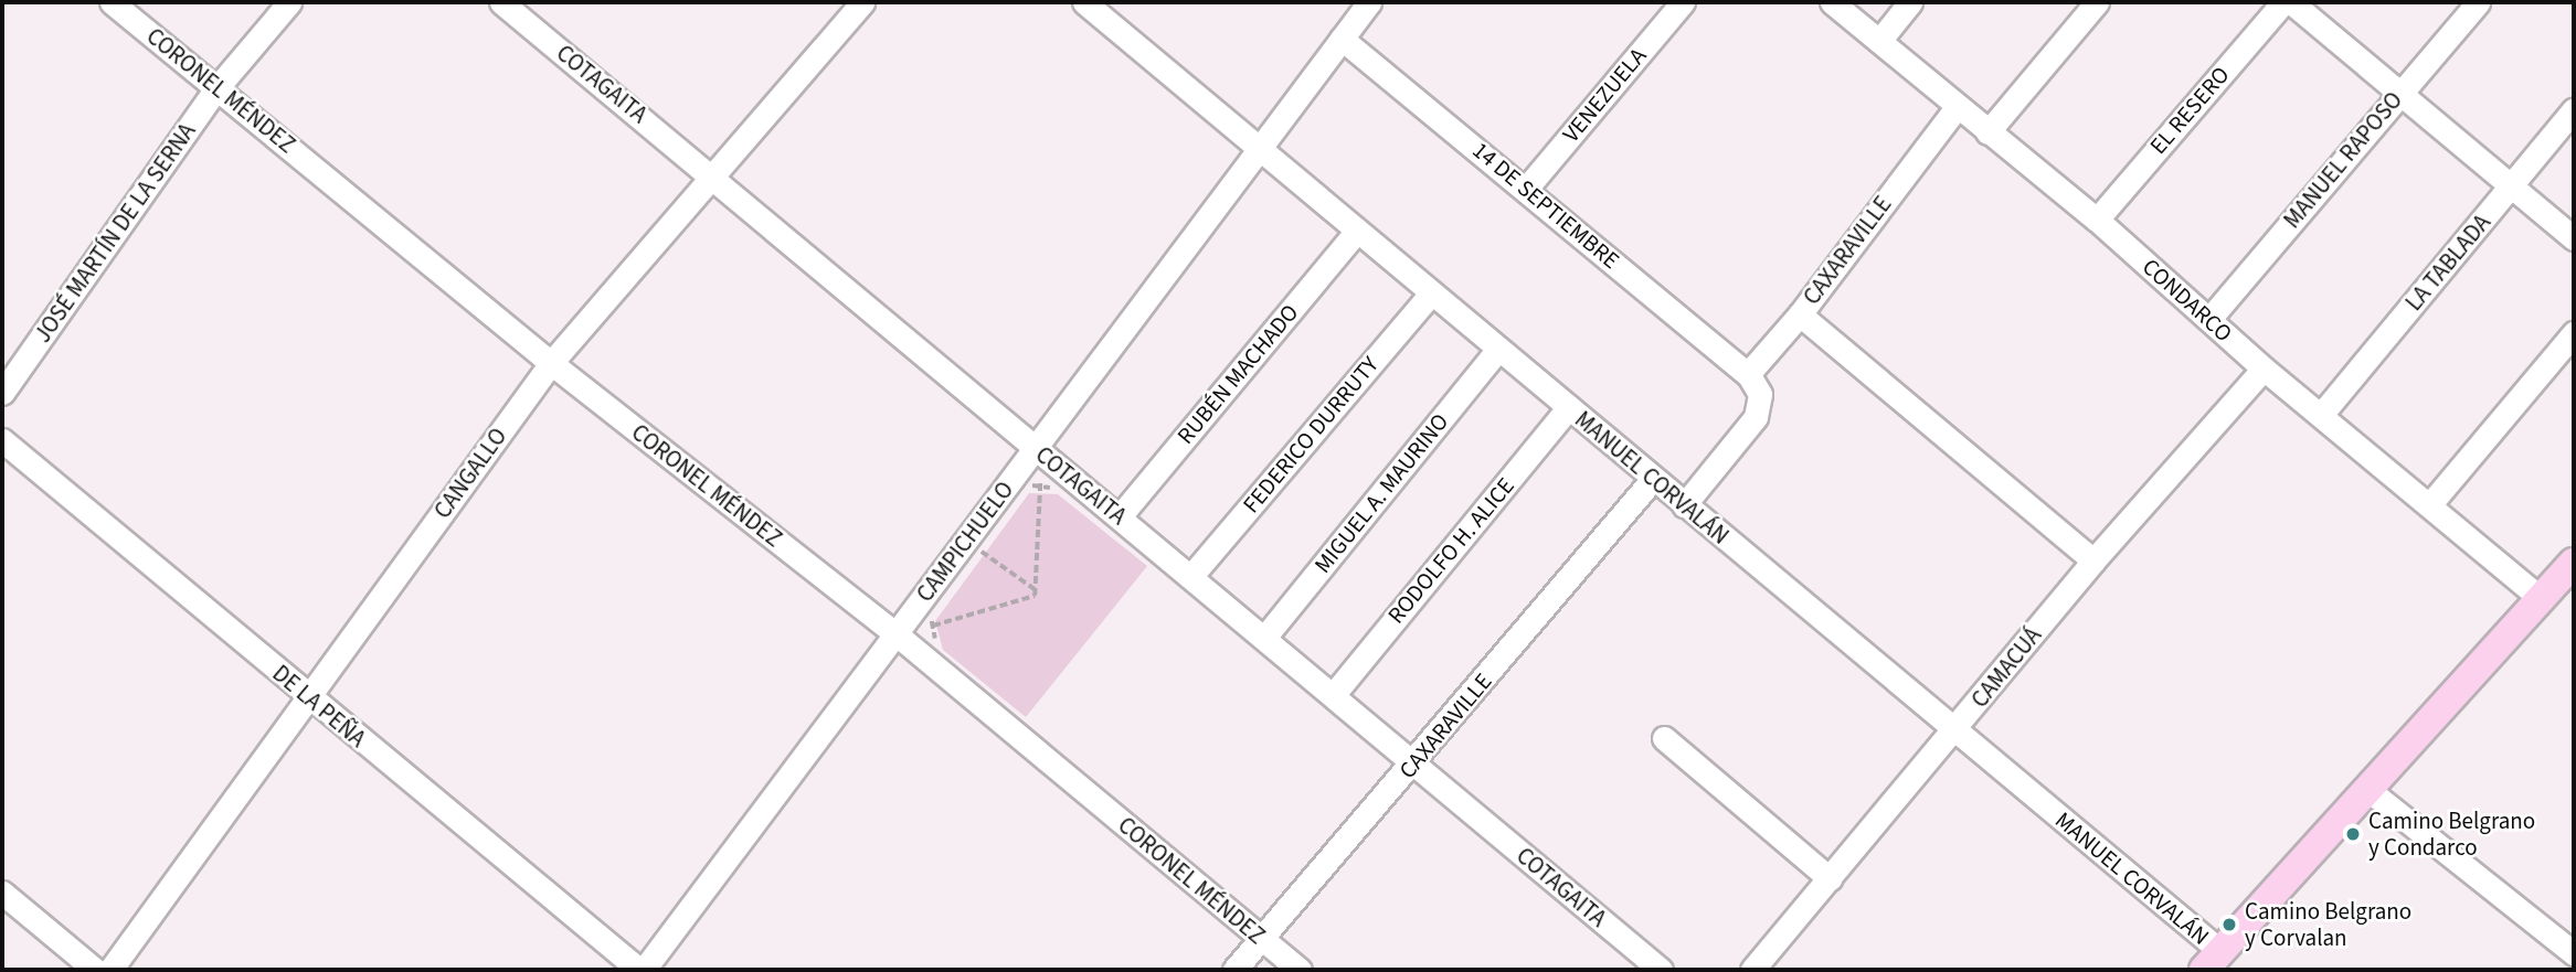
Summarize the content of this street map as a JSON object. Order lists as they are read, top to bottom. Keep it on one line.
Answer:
{"streets":{"street":["COTAGAITA","CORONEL MÉNDEZ","VENEZUELA","EL RESERO","MANUEL RAPOSO","14 DE SEPTIEMBRE","JOSÉ MARTÍN DE LA SERNA","CAXARAVILLE","LA TABLADA","CONDARCO","RUBÉN MACHADO","FEDERICO DURRUTY","CANGALLO","MANUEL CORVALÁN","MIGUEL A. MAURINO","CAMPICHUELO","RODOLFO H. ALICE","CAMACUÁ","DE LA PEÑA"]},"crossings":[["COTAGAITA","CAXARAVILLE"],["COTAGAITA","RUBÉN MACHADO"],["COTAGAITA","FEDERICO DURRUTY"],["COTAGAITA","CANGALLO"],["COTAGAITA","MIGUEL A. MAURINO"],["COTAGAITA","CAMPICHUELO"],["COTAGAITA","RODOLFO H. ALICE"],["CORONEL MÉNDEZ","JOSÉ MARTÍN DE LA SERNA"],["CORONEL MÉNDEZ","CAXARAVILLE"],["CORONEL MÉNDEZ","CANGALLO"],["CORONEL MÉNDEZ","CAMPICHUELO"],["VENEZUELA","14 DE SEPTIEMBRE"],["EL RESERO","CONDARCO"],["MANUEL RAPOSO","CONDARCO"],["14 DE SEPTIEMBRE","CAXARAVILLE"],["14 DE SEPTIEMBRE","CAMPICHUELO"],["CAXARAVILLE","CONDARCO"],["CAXARAVILLE","MANUEL CORVALÁN"],["LA TABLADA","CONDARCO"],["CONDARCO","CAMACUÁ"],["RUBÉN MACHADO","MANUEL CORVALÁN"],["FEDERICO DURRUTY","MANUEL CORVALÁN"],["CANGALLO","DE LA PEÑA"],["MANUEL CORVALÁN","MIGUEL A. MAURINO"],["MANUEL CORVALÁN","CAMPICHUELO"],["MANUEL CORVALÁN","RODOLFO H. ALICE"],["MANUEL CORVALÁN","CAMACUÁ"],["CAMPICHUELO","DE LA PEÑA"]],"places":["Camino Belgrano y Condarco","Camino Belgrano y Corvalan"]}
